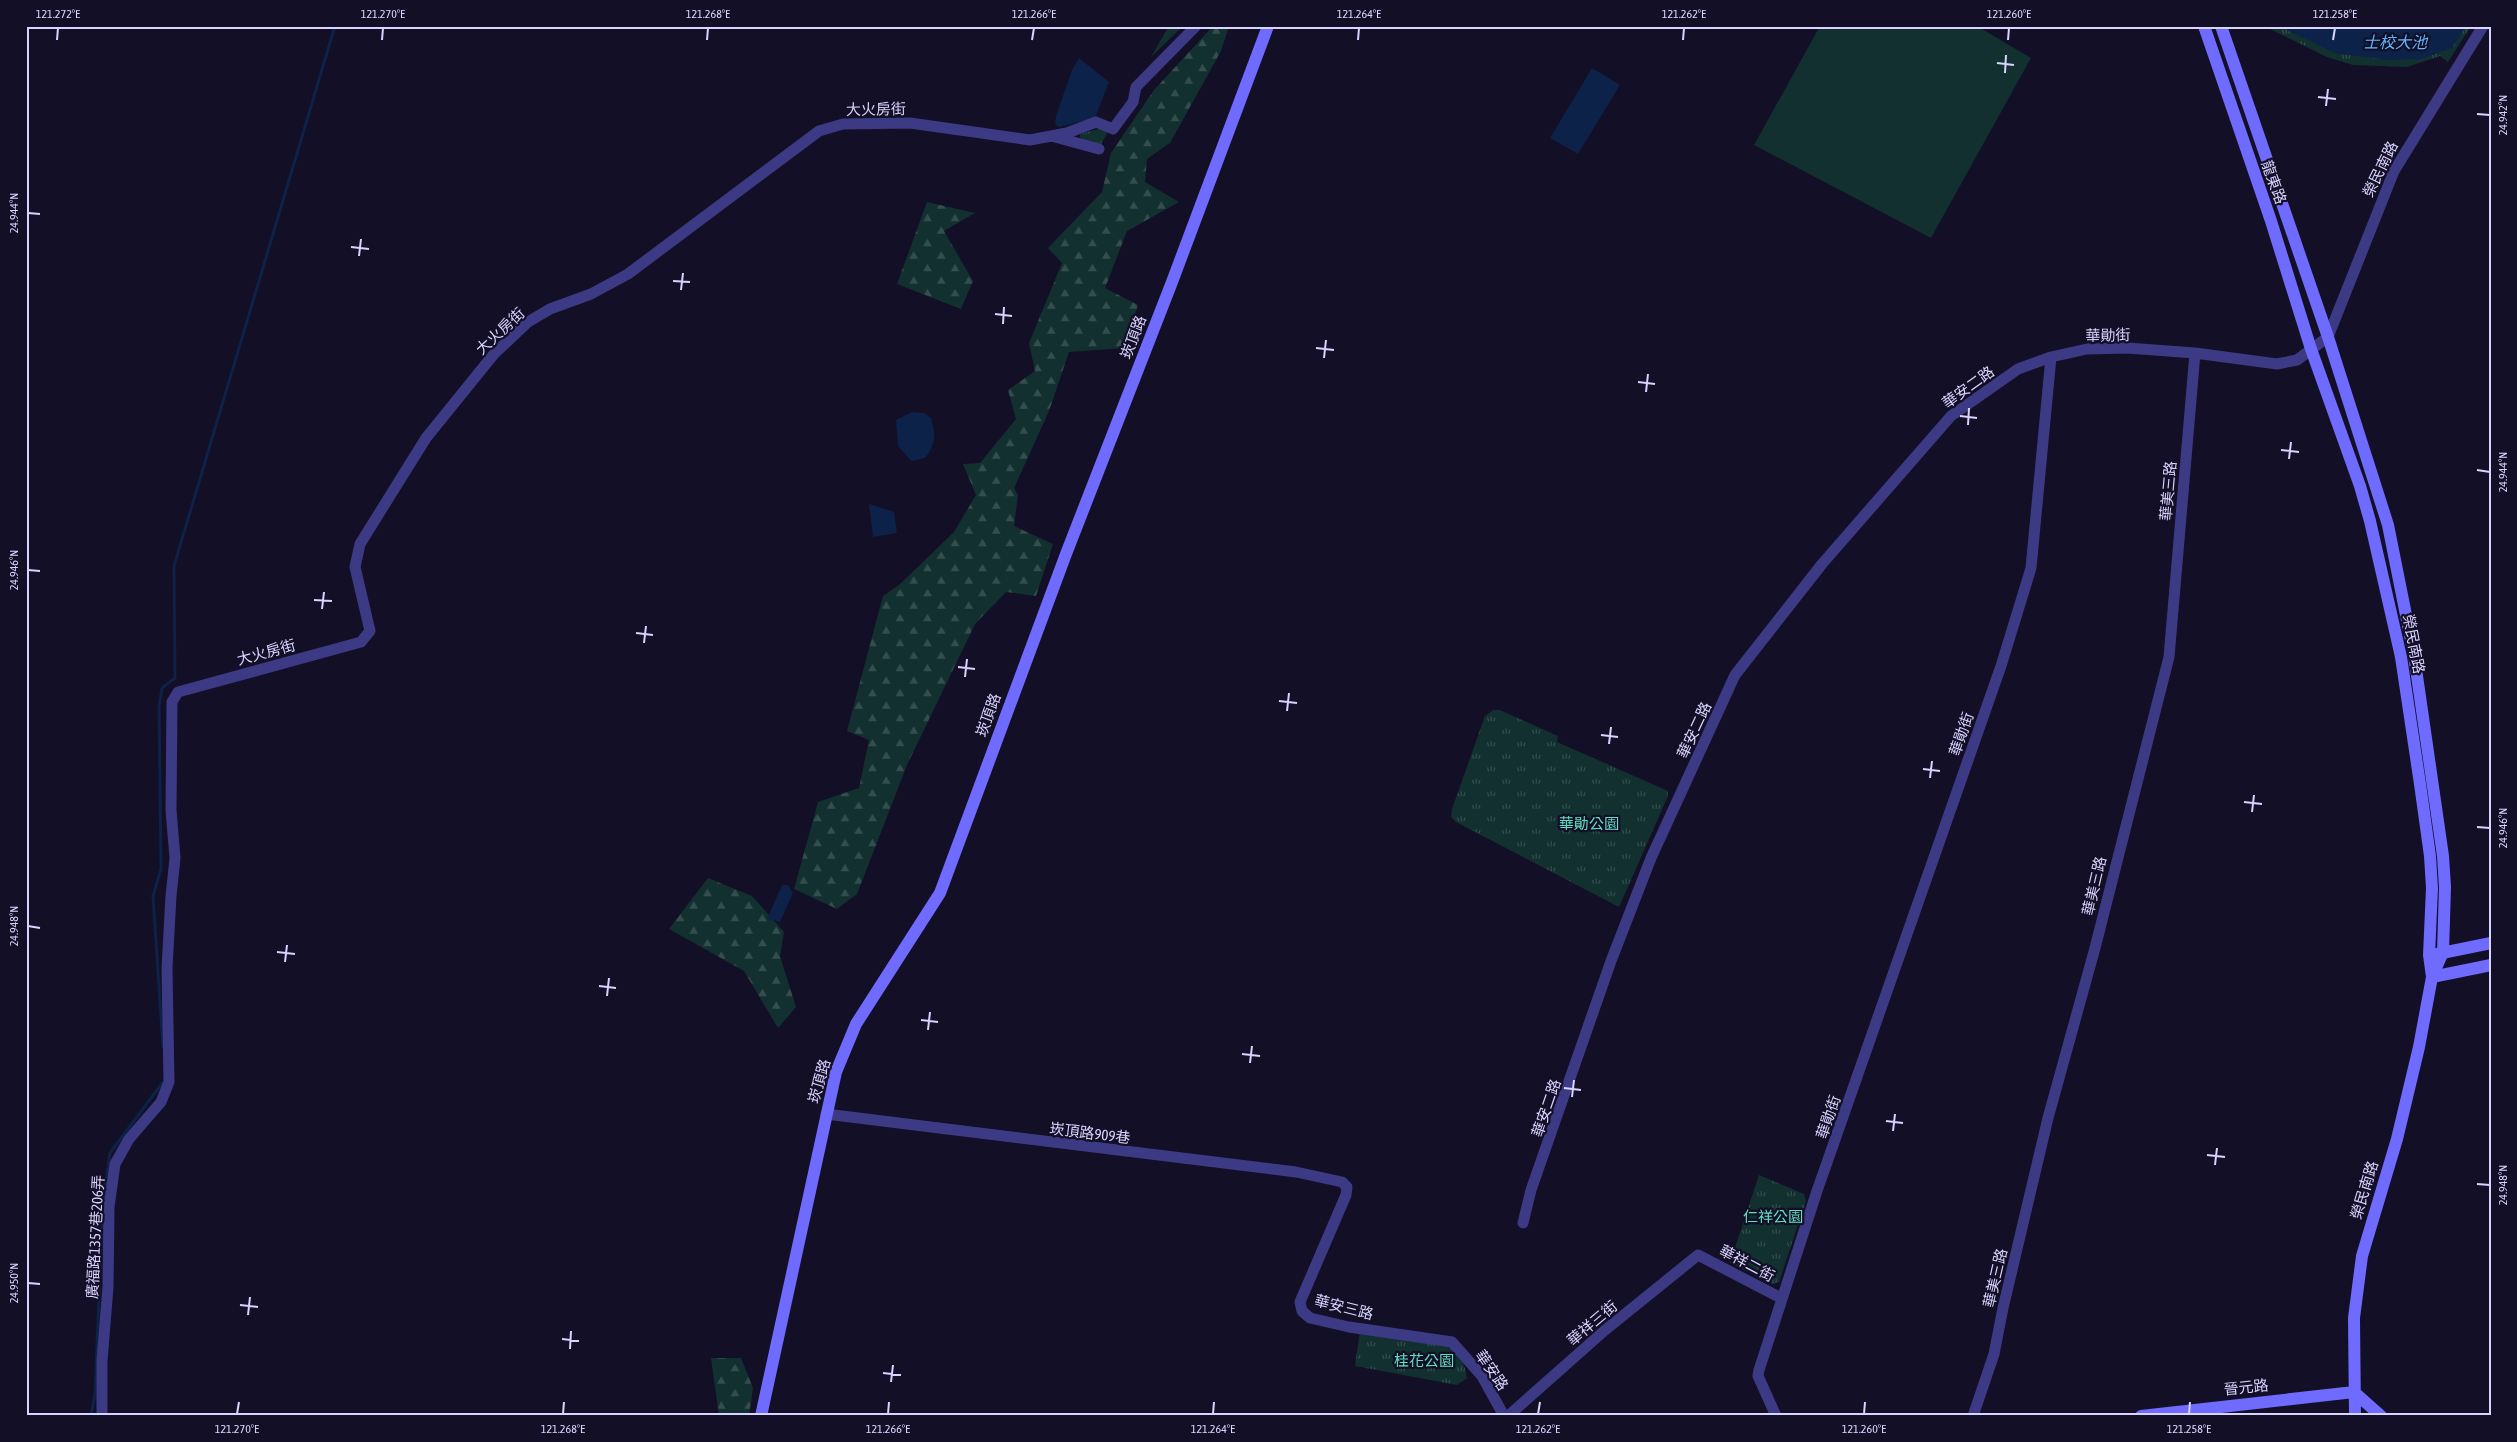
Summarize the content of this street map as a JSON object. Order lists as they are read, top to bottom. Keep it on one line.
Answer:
{"streets":{"street":["大火房街","榮民南路","龍東路","華勛街","崁頂路","華安二路","華美三路","崁頂路909巷","廣福路1357巷206弄","華祥二街","華安三路","華祥三街","華安路","晉元路"]},"crossings":[["大火房街","廣福路1357巷206弄"],["榮民南路","龍東路"],["榮民南路","華勛街"],["榮民南路","晉元路"],["龍東路","華勛街"],["華勛街","華安二路"],["華勛街","華美三路"],["華勛街","華祥二街"],["崁頂路","崁頂路909巷"],["崁頂路909巷","華安三路"],["華祥二街","華祥三街"],["華安三路","華安路"]],"water":["士校大池"],"parks":["華勛公園","仁祥公園","桂花公園"],"coordinates":["121.272°E","121.270°E","121.268°E","121.266°E","121.264°E","121.262°E","121.260°E","121.258°E","24.942°N","24.944°N","24.946°N","24.948°N","24.950°N"]}
